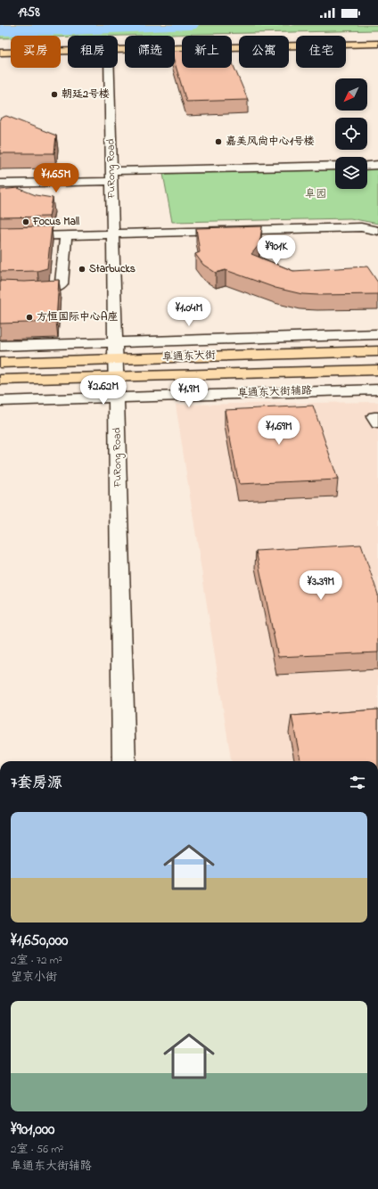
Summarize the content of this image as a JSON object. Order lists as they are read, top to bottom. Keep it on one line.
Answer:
{"streets":{"main road":["阜通东大街"],"street":["FuRong Road","阜通东大街辅路"]},"crossings":[["FuRong Road","阜通东大街"],["FuRong Road","阜通东大街辅路"]],"parks":["阜园"],"places":["朝廷2号楼","嘉美风尚中心1号楼","Focus Mall","Starbucks","方恒国际中心A座"],"north":"bottom left","page":{"status":"19:58","chip":["买房","租房","筛选","新上","公寓","住宅"],"price":["¥1.65M","¥901K","¥1.04M","¥2.62M","¥1.9M","¥1.69M","¥3.39M"],"heading":"7套房源","list":[{"name":"¥1,650,000","note":"2室 · 72 m² · 望京小街"},{"name":"¥901,000","note":"2室 · 56 m² · 阜通东大街辅路"}]}}
